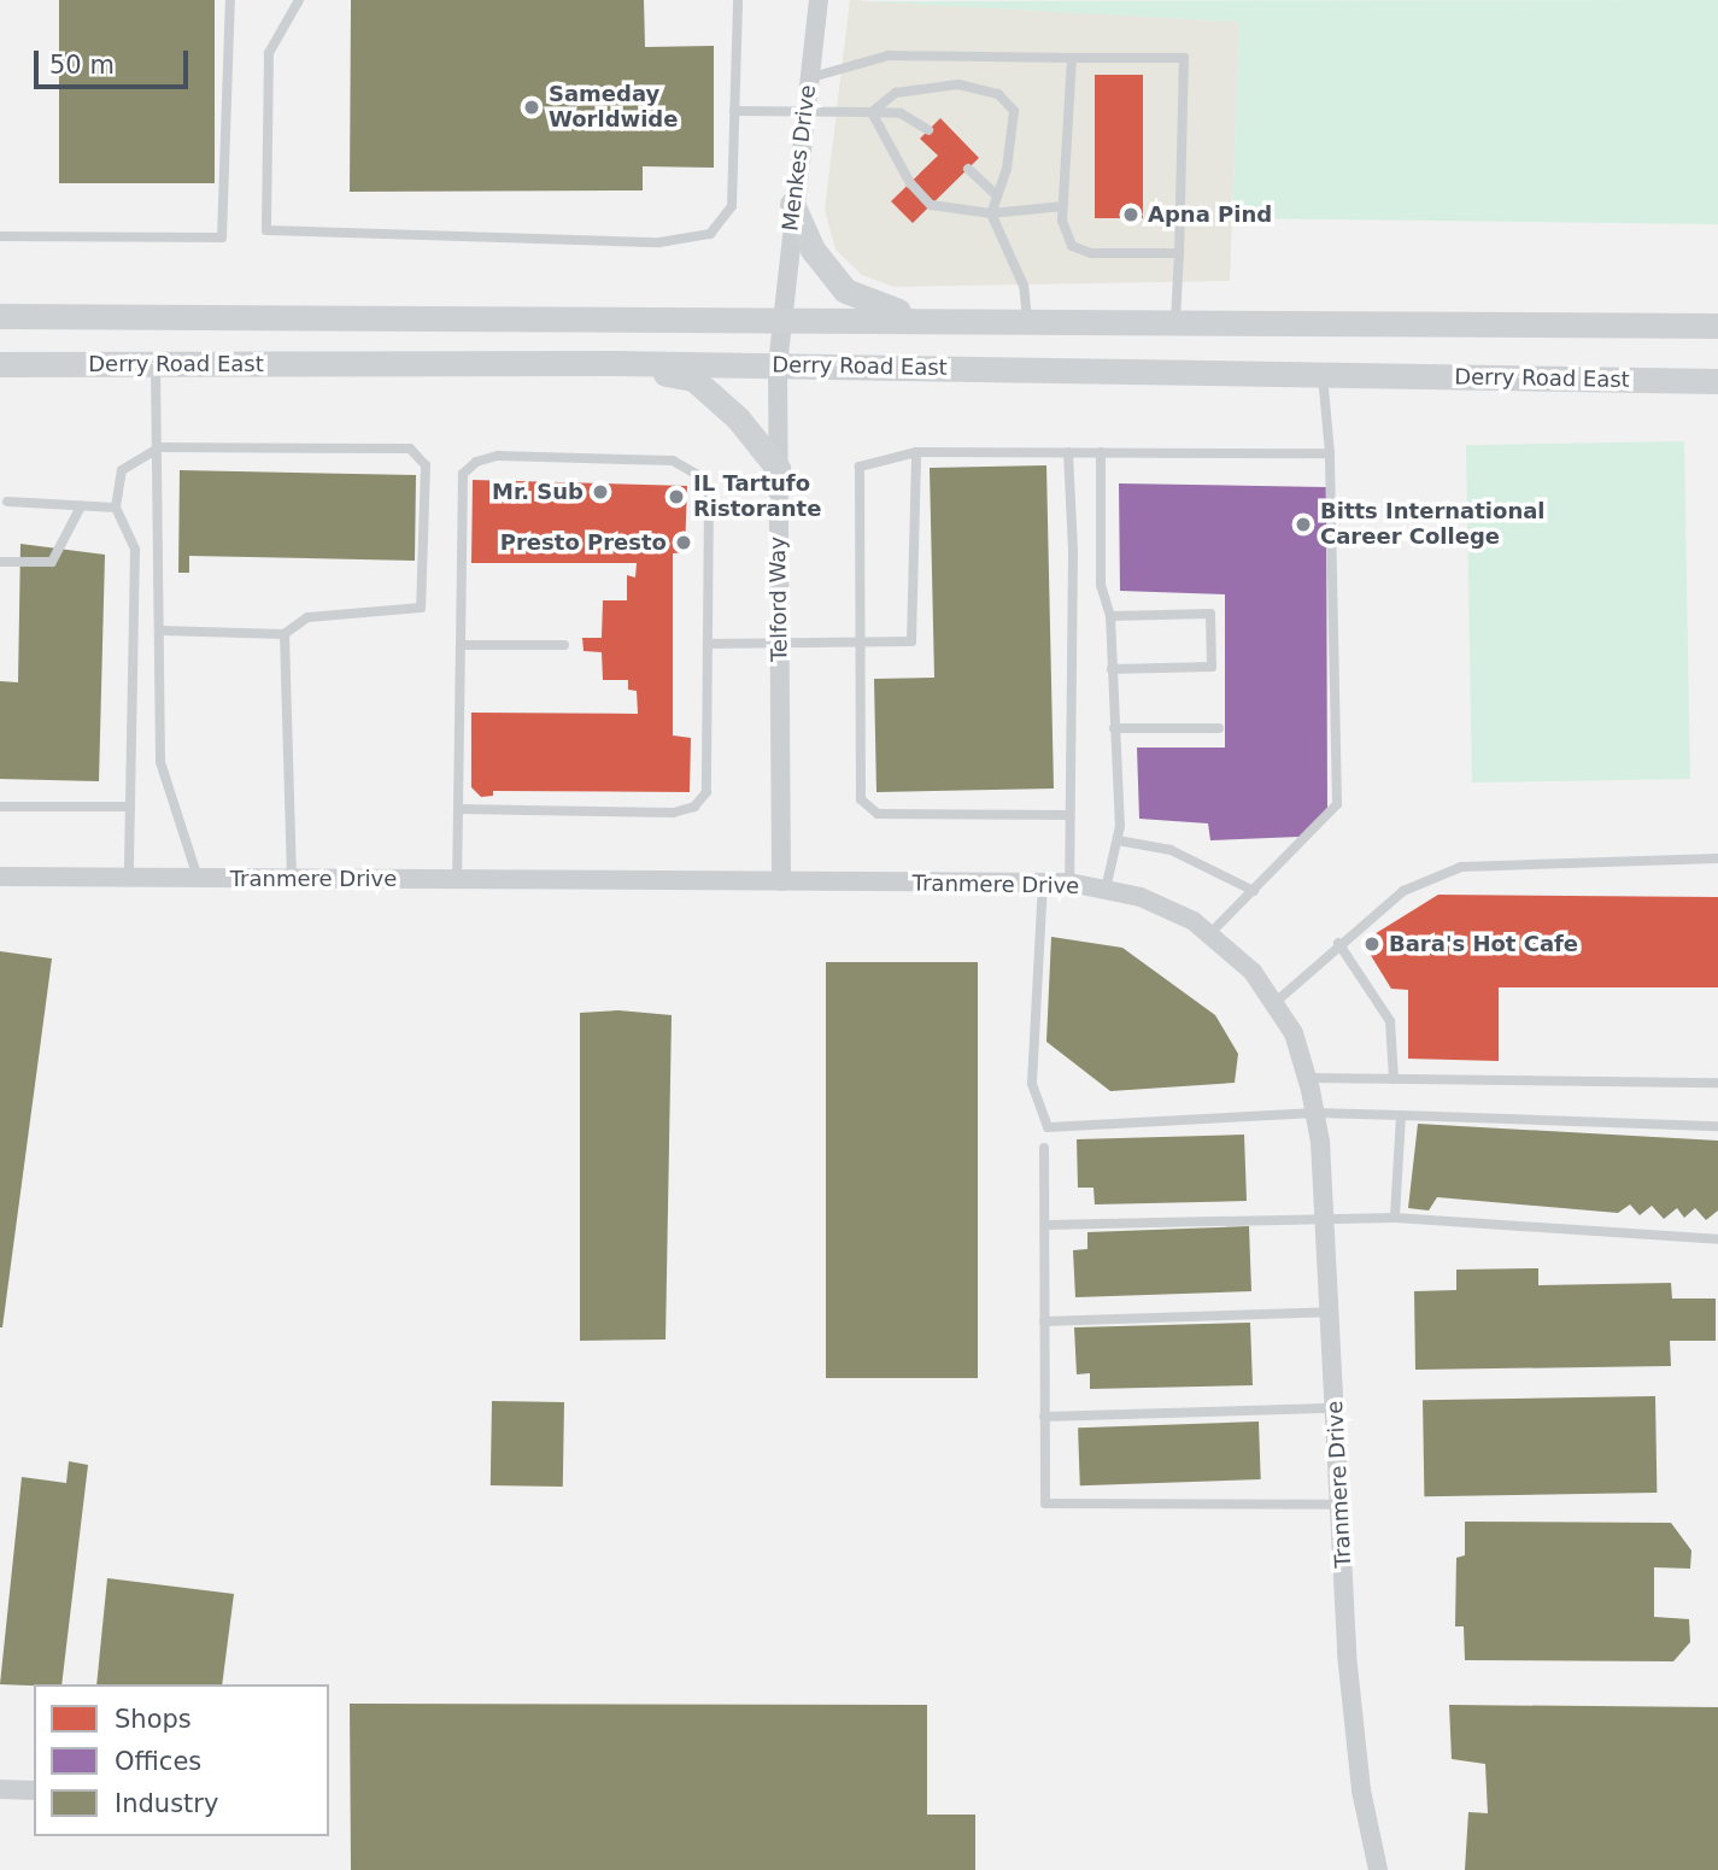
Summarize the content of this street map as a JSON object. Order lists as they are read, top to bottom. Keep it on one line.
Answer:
{"streets":{"main road":["Derry Road East"],"street":["Menkes Drive","Telford Way","Tranmere Drive"]},"crossings":[["Menkes Drive","Telford Way"],["Derry Road East","Telford Way"],["Telford Way","Tranmere Drive"]],"places":["Sameday Worldwide","Apna Pind","Mr. Sub","IL Tartufo Ristorante","Bitts International Career College","Presto Presto","Bara's Hot Cafe"],"legend":["Shops","Offices","Industry"],"scale_bar":"50 m"}
